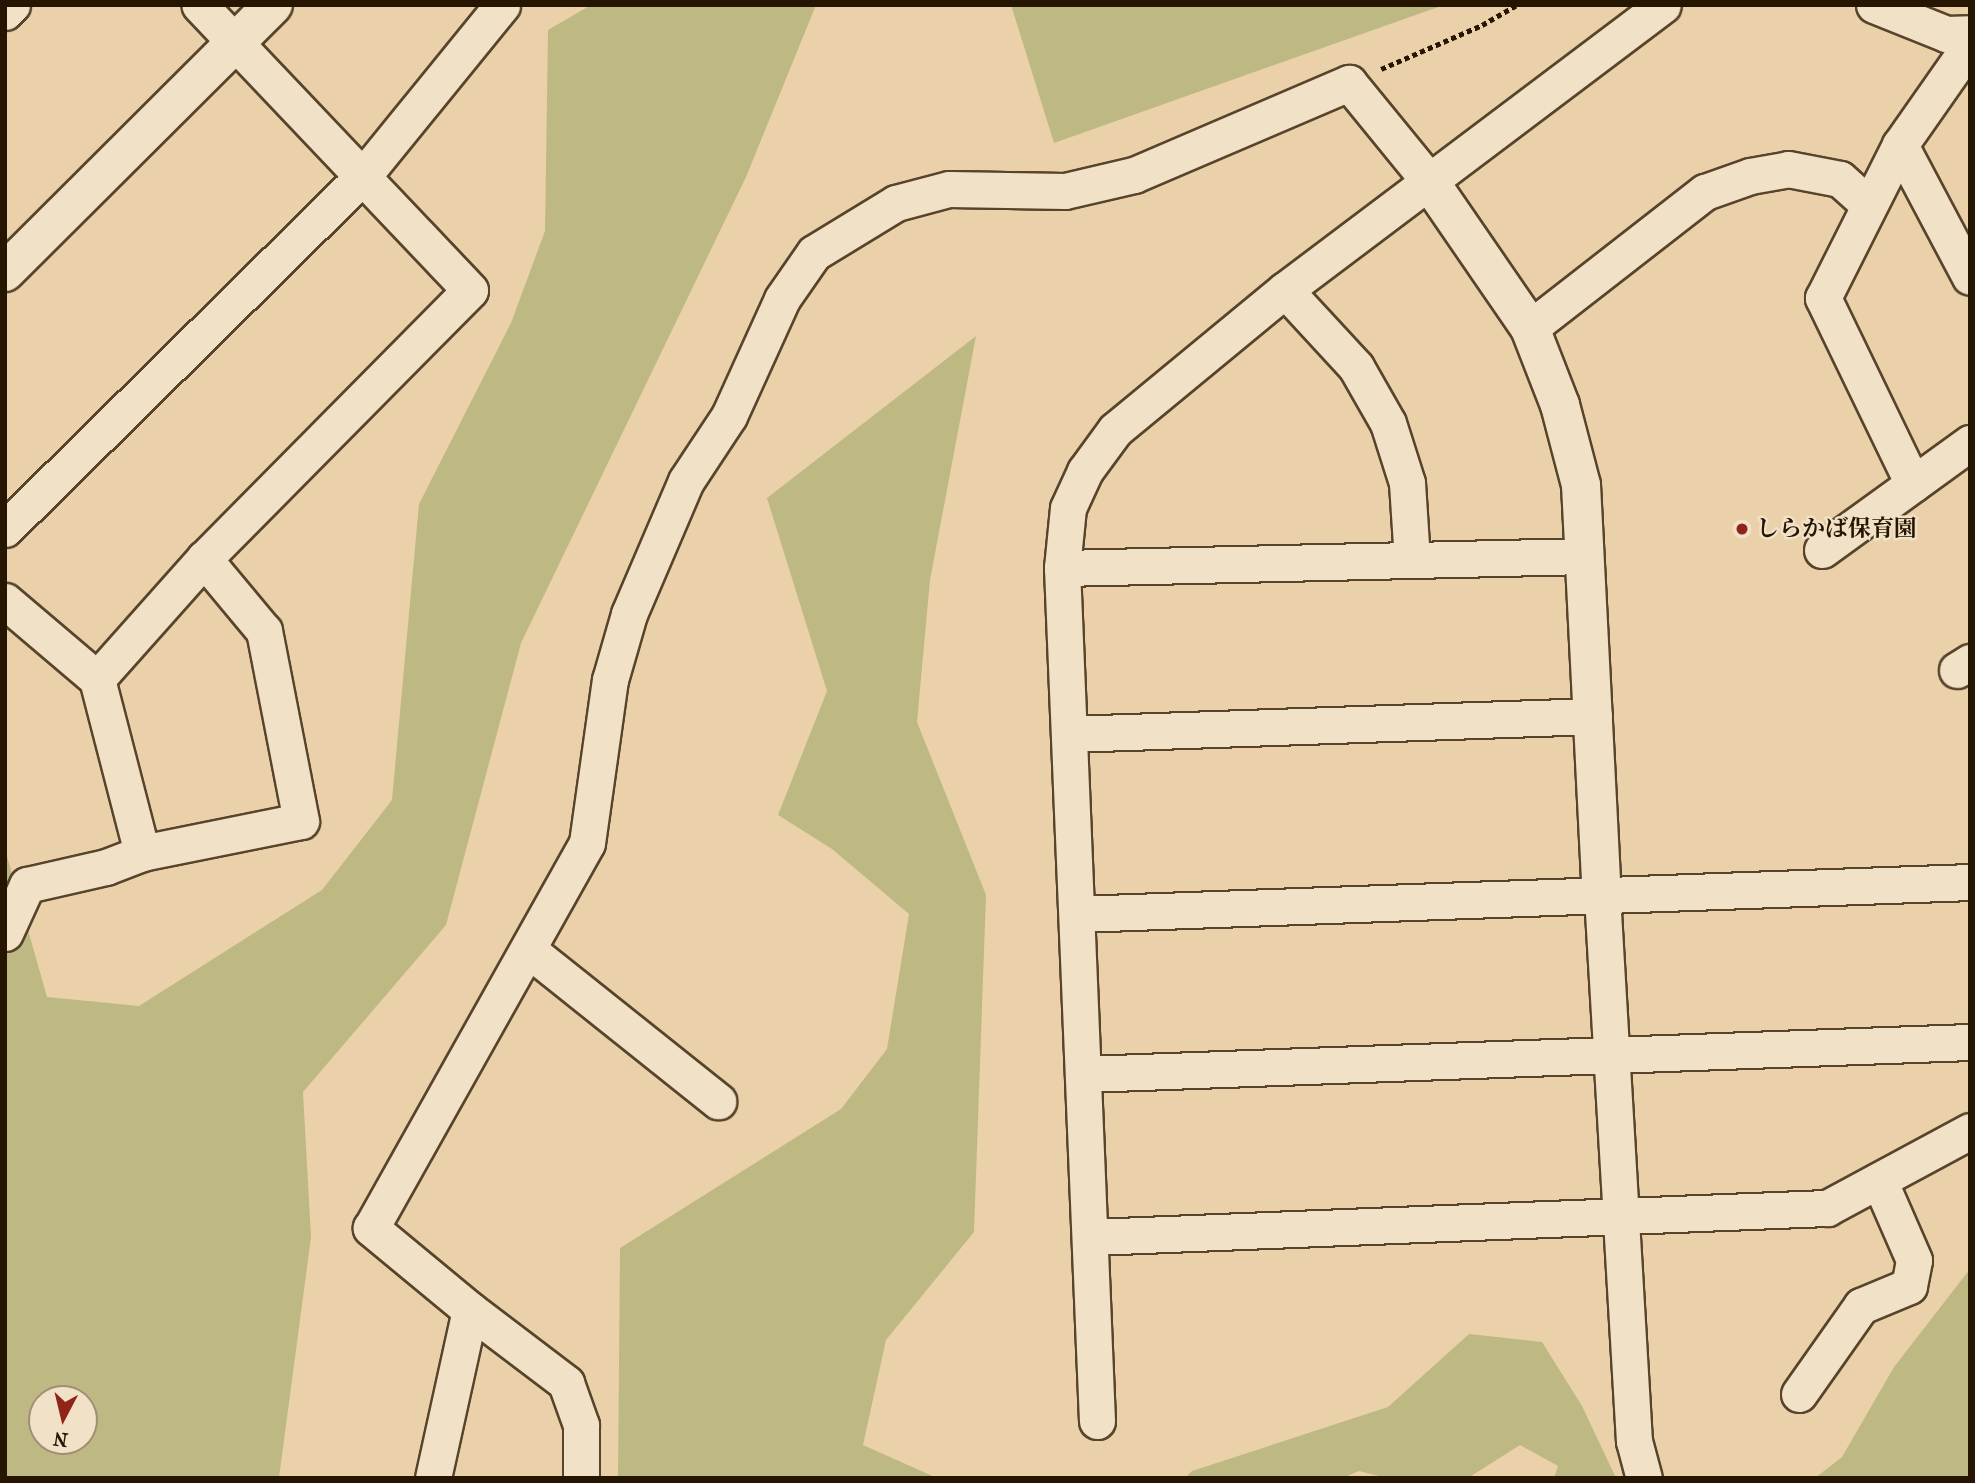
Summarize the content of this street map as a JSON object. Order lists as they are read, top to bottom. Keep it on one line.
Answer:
{"places":["しらかば保育園"],"north":"bottom"}
